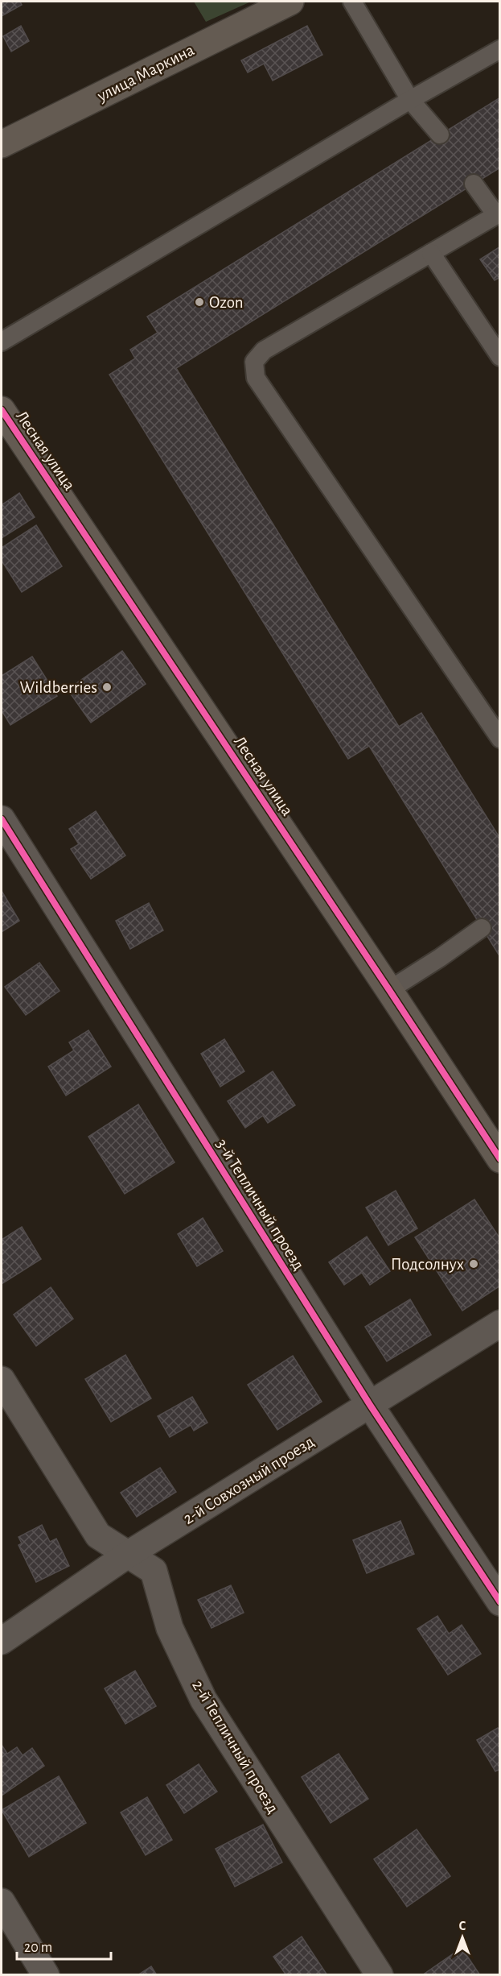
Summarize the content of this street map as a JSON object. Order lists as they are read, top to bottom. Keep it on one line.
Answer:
{"streets":{"street":["улица Маркина","Лесная улица","3-й Тепличный проезд","2-й Совхозный проезд","2-й Тепличный проезд"]},"crossings":[["3-й Тепличный проезд","2-й Совхозный проезд"],["2-й Совхозный проезд","2-й Тепличный проезд"]],"places":["Ozon","Wildberries","Подсолнух"],"scale_bar":"20 m","north":"top"}
